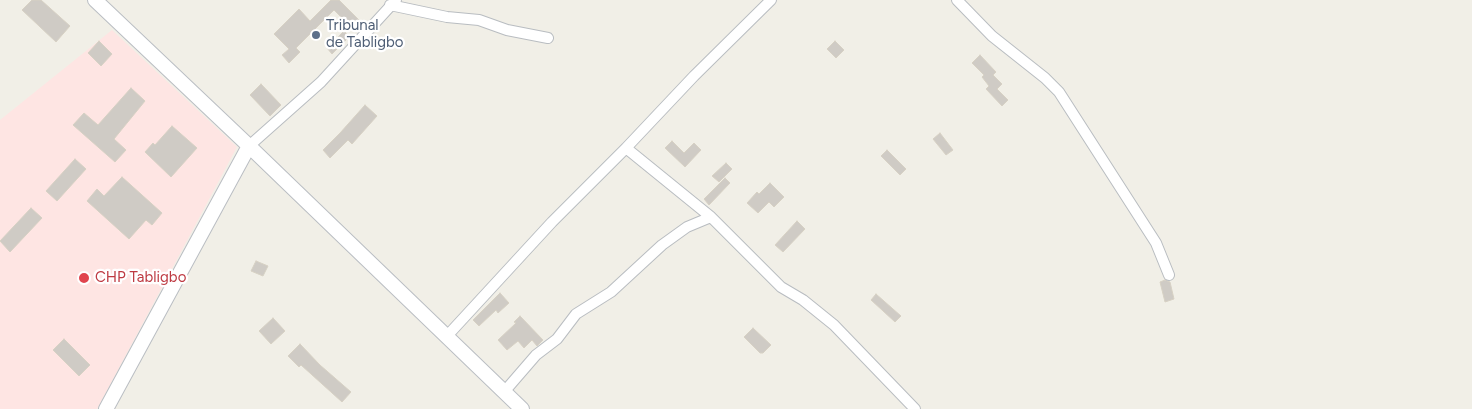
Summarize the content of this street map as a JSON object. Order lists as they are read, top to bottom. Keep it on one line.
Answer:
{"places":["Tribunal de Tabligbo","CHP Tabligbo"]}
